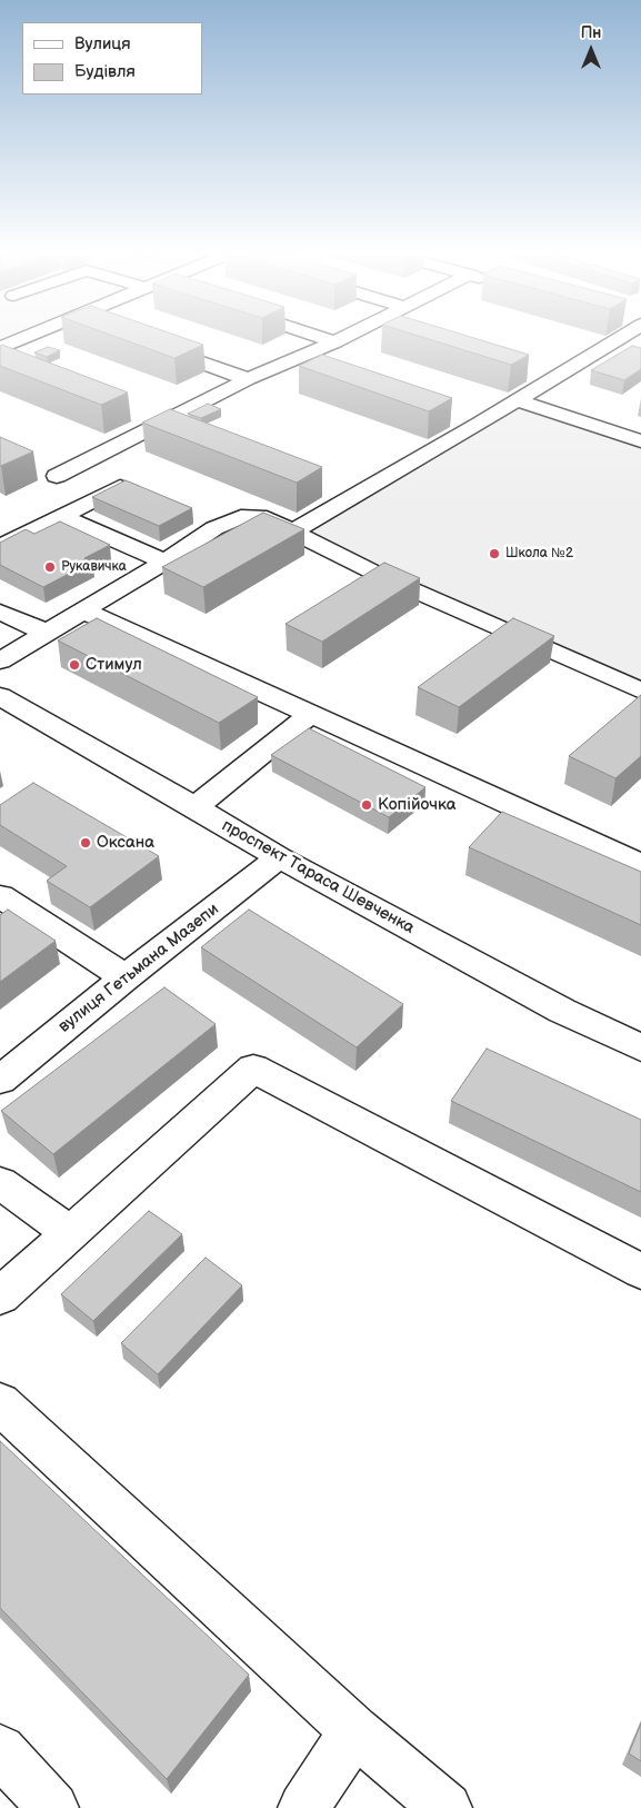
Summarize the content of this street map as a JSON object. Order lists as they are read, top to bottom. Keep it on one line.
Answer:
{"streets":{"street":["проспект Тараса Шевченка","вулиця Гетьмана Мазепи"]},"crossings":[["проспект Тараса Шевченка","вулиця Гетьмана Мазепи"]],"places":["Школа №2","Рукавичка","Стимул","Копійочка","Оксана"],"legend":["Вулиця","Будівля"],"north":"top"}
